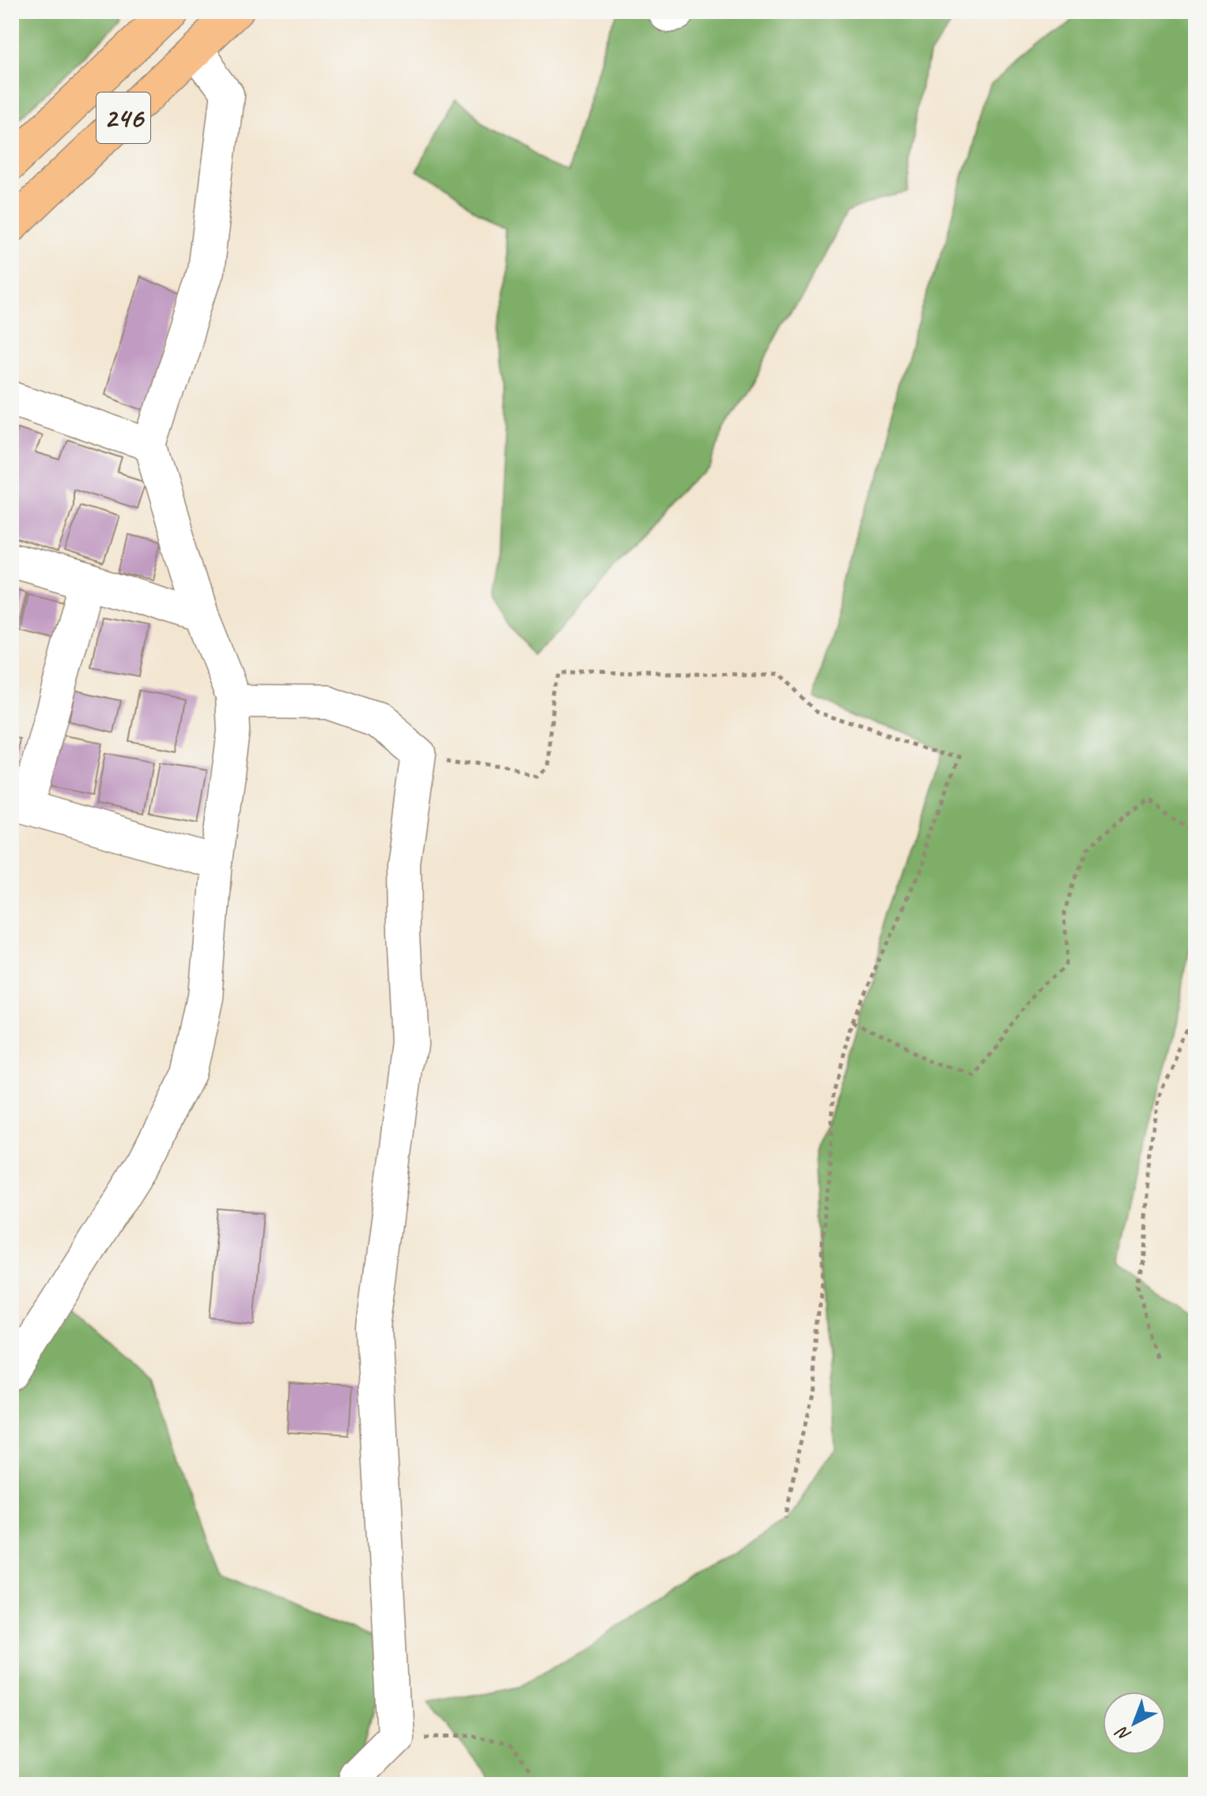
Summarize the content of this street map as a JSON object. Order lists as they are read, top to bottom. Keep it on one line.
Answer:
{"streets":{"highway":["246"]},"north":"bottom left"}
